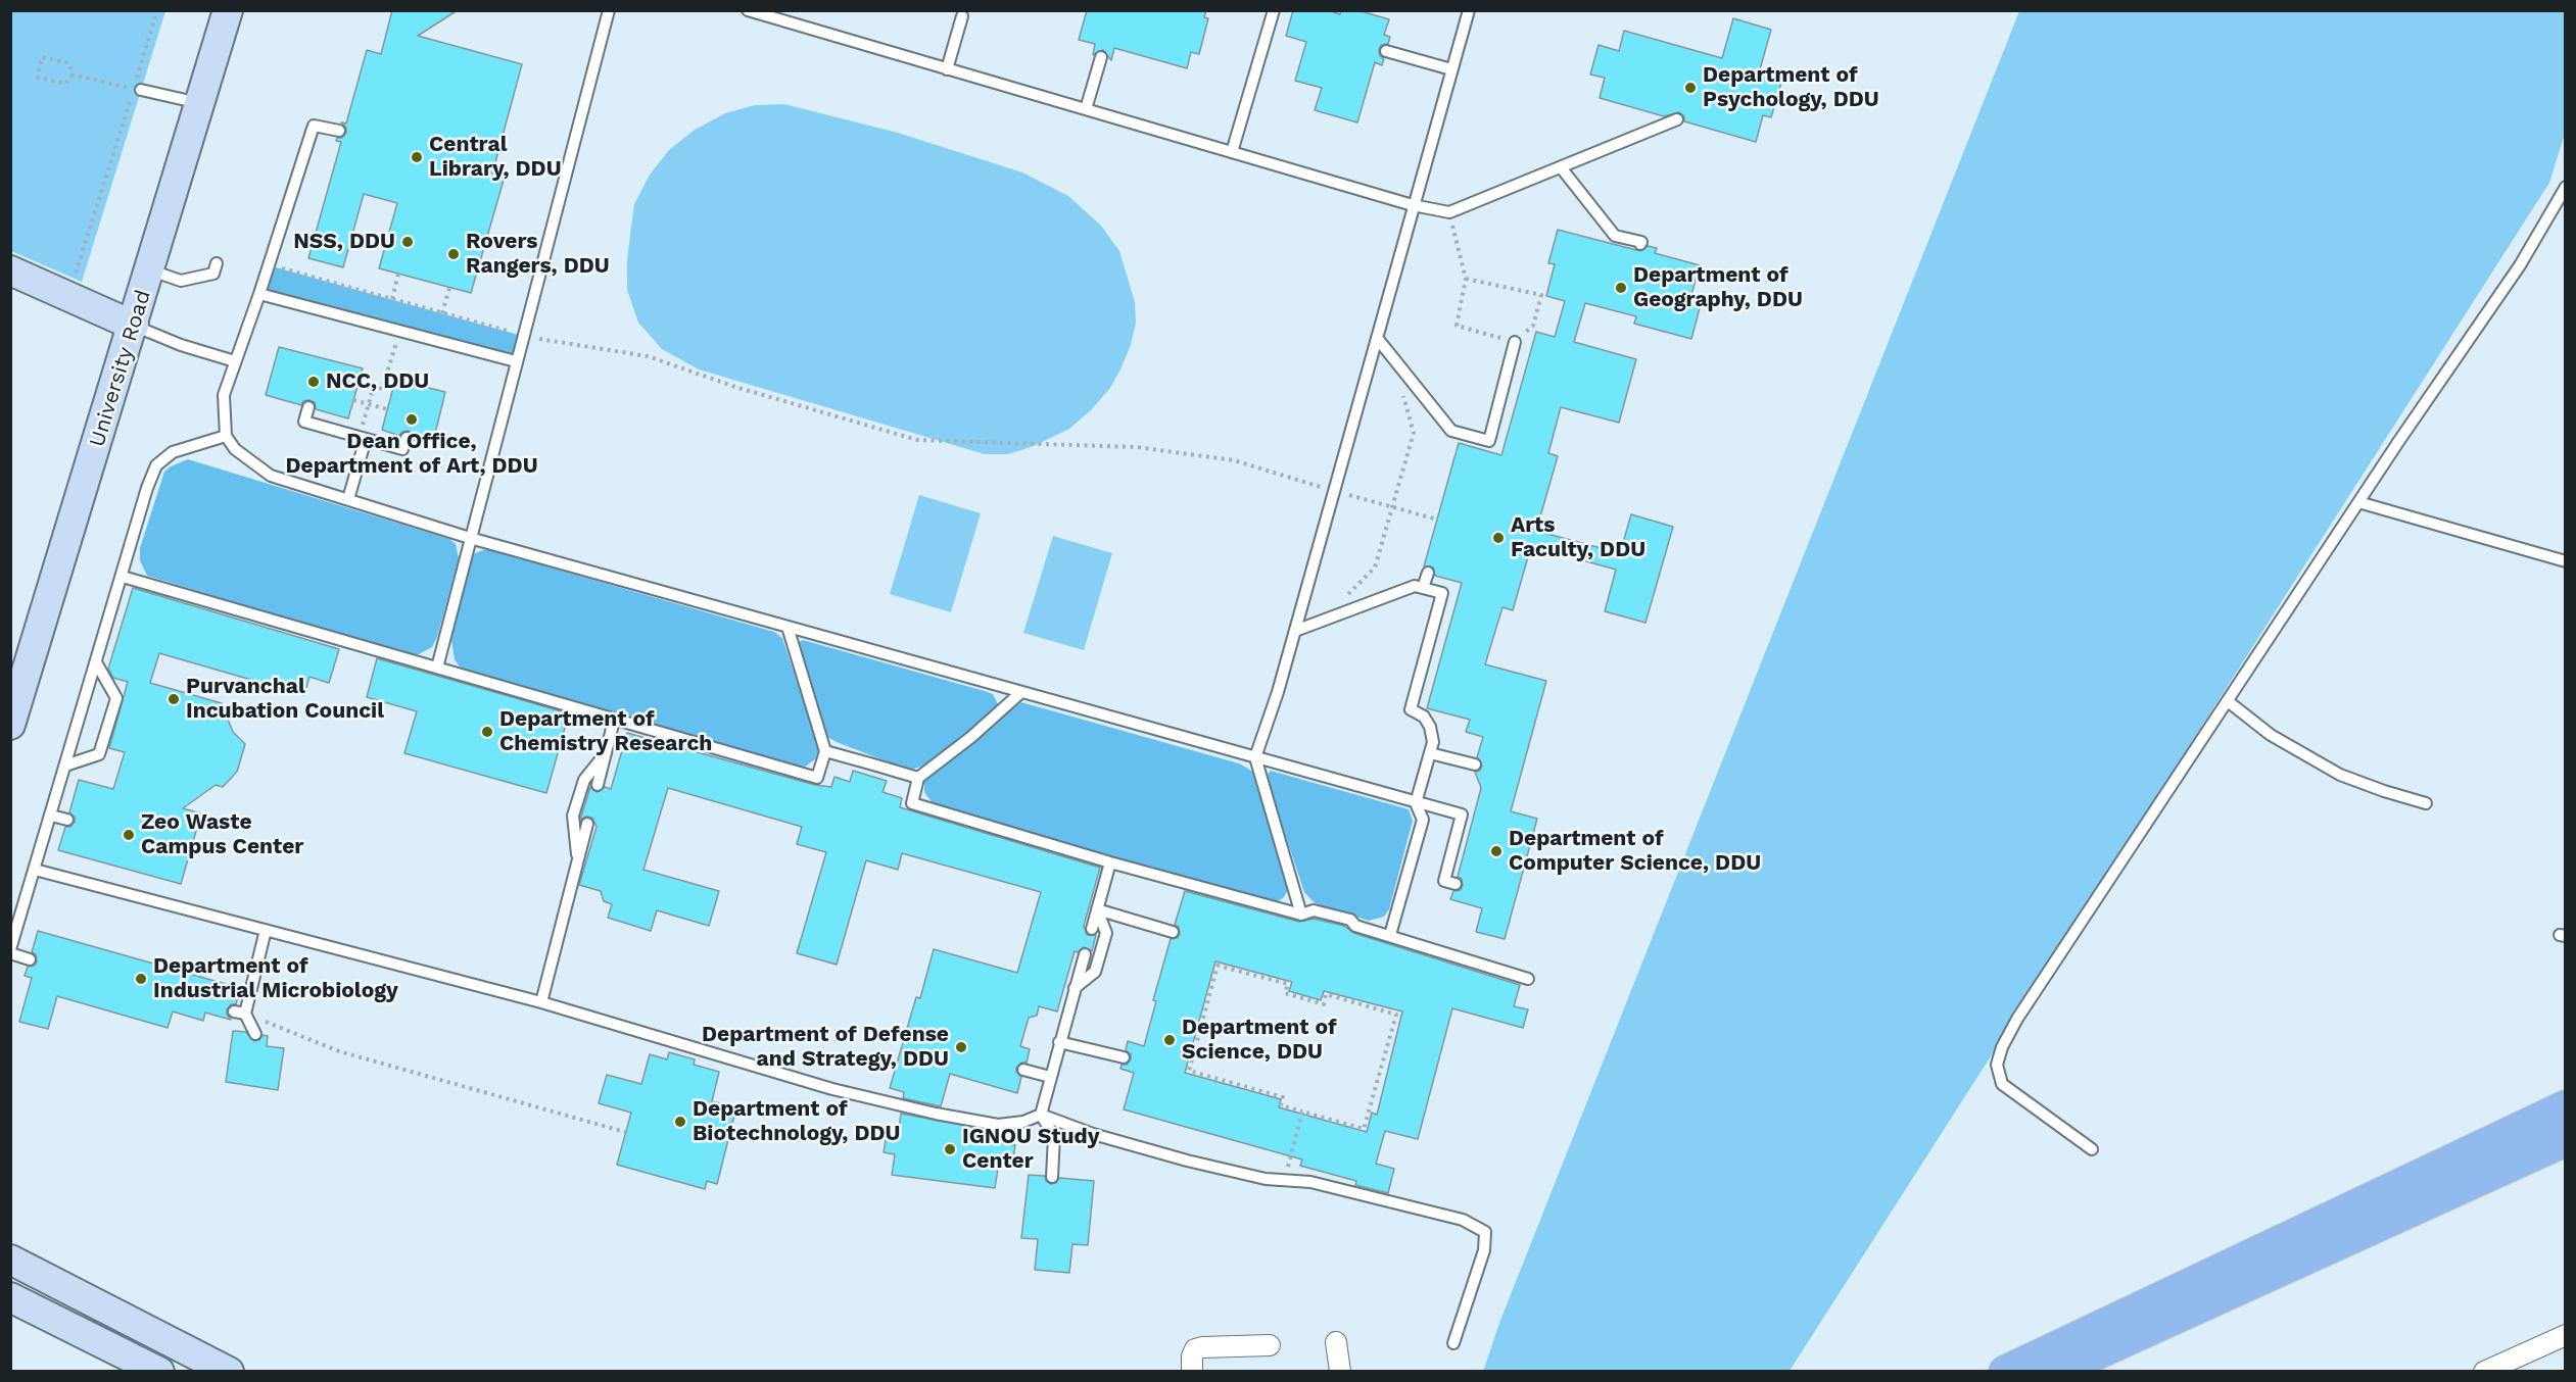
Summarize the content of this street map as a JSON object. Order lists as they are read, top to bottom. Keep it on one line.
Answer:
{"streets":{"main road":["University Road"]},"places":["Department of Psychology, DDU","Central Library, DDU","NSS, DDU","Rovers Rangers, DDU","Department of Geography, DDU","NCC, DDU","Dean Office, Department of Art, DDU","Arts Faculty, DDU","Purvanchal Incubation Council","Department of Chemistry Research","Zeo Waste Campus Center","Department of Computer Science, DDU","Department of Industrial Microbiology","Department of Science, DDU","Department of Defense and Strategy, DDU","Department of Biotechnology, DDU","IGNOU Study Center"]}
